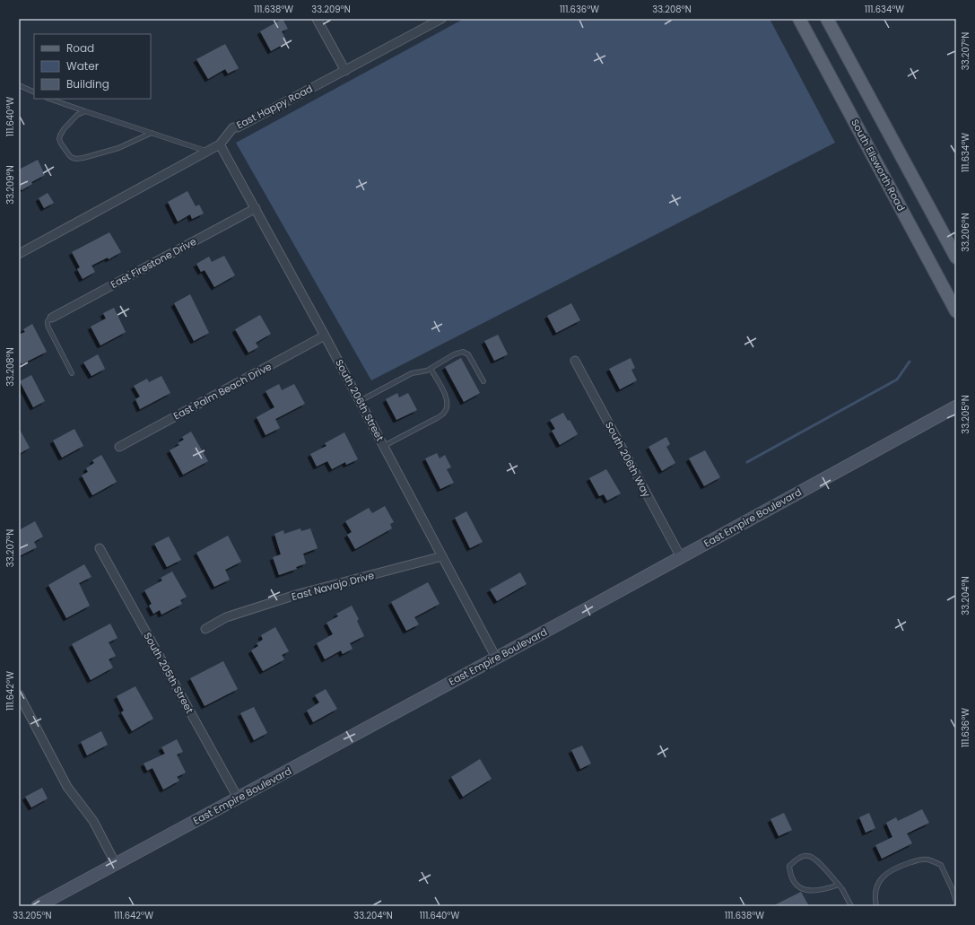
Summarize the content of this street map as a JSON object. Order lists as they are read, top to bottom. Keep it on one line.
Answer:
{"streets":{"main road":["South Ellsworth Road","East Empire Boulevard"],"street":["East Happy Road","East Firestone Drive","East Palm Beach Drive","South 206th Street","South 206th Way","East Navajo Drive","South 205th Street"]},"crossings":[["East Happy Road","South 206th Street"],["East Firestone Drive","South 206th Street"],["East Palm Beach Drive","South 206th Street"],["South 206th Street","East Empire Boulevard"],["South 206th Street","East Navajo Drive"],["South 206th Way","East Empire Boulevard"],["East Empire Boulevard","South 205th Street"]],"legend":["Road","Water","Building"],"coordinates":["111.638°W","33.209°N","111.636°W","33.208°N","111.634°W","33.207°N","111.640°W","33.206°N","33.205°N","33.204°N","111.642°W"]}
